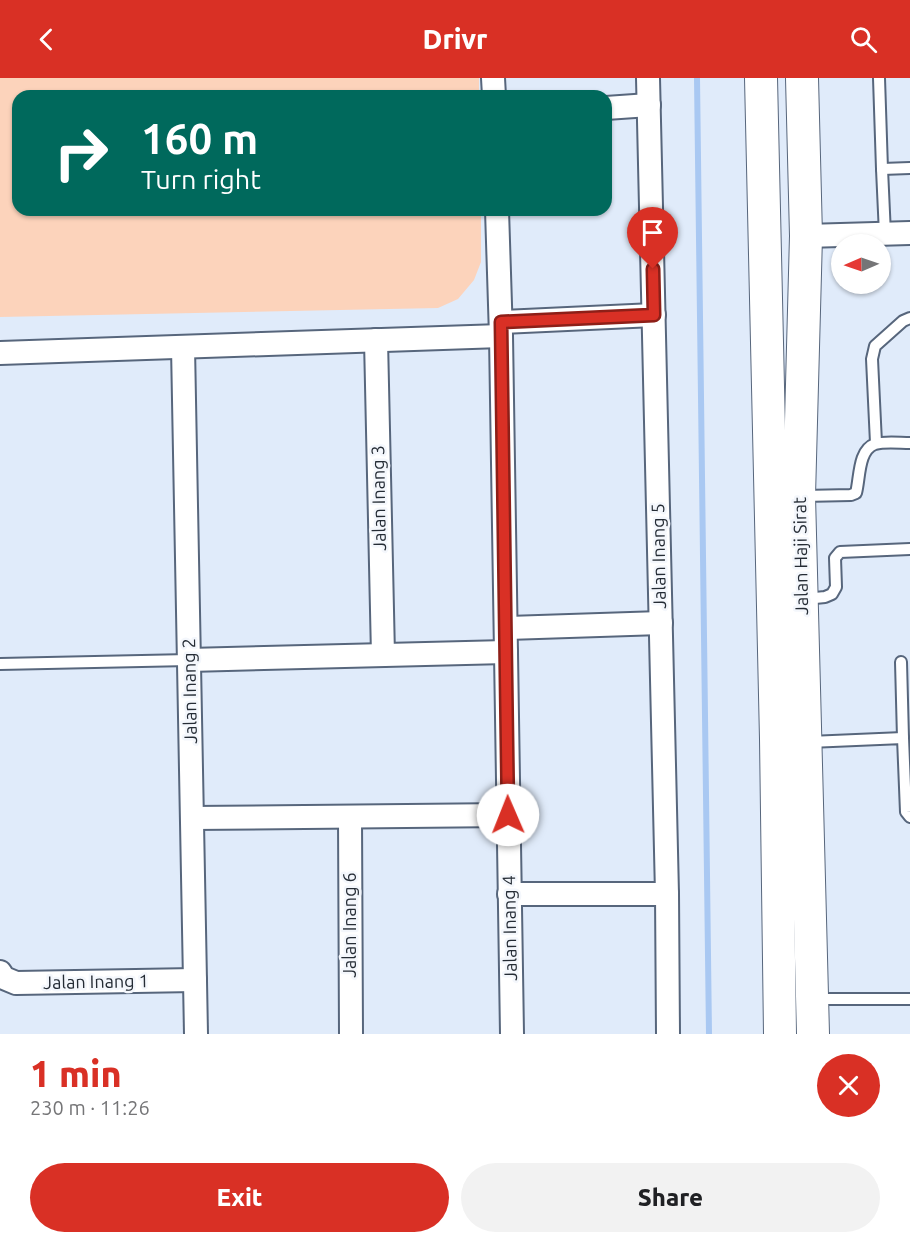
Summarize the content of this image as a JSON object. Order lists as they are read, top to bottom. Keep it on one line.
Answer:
{"streets":{"main road":["Jalan Haji Sirat"],"street":["Jalan Inang 3","Jalan Inang 5","Jalan Inang 2","Jalan Inang 6","Jalan Inang 4","Jalan Inang 1"]},"crossings":[["Jalan Inang 2","Jalan Inang 1"]],"north":"left","page":{"header":"Drivr","turn":["160 m","Turn right"],"heading":["1 min","230 m · 11:26"],"buttons":["Exit","Share"]}}
